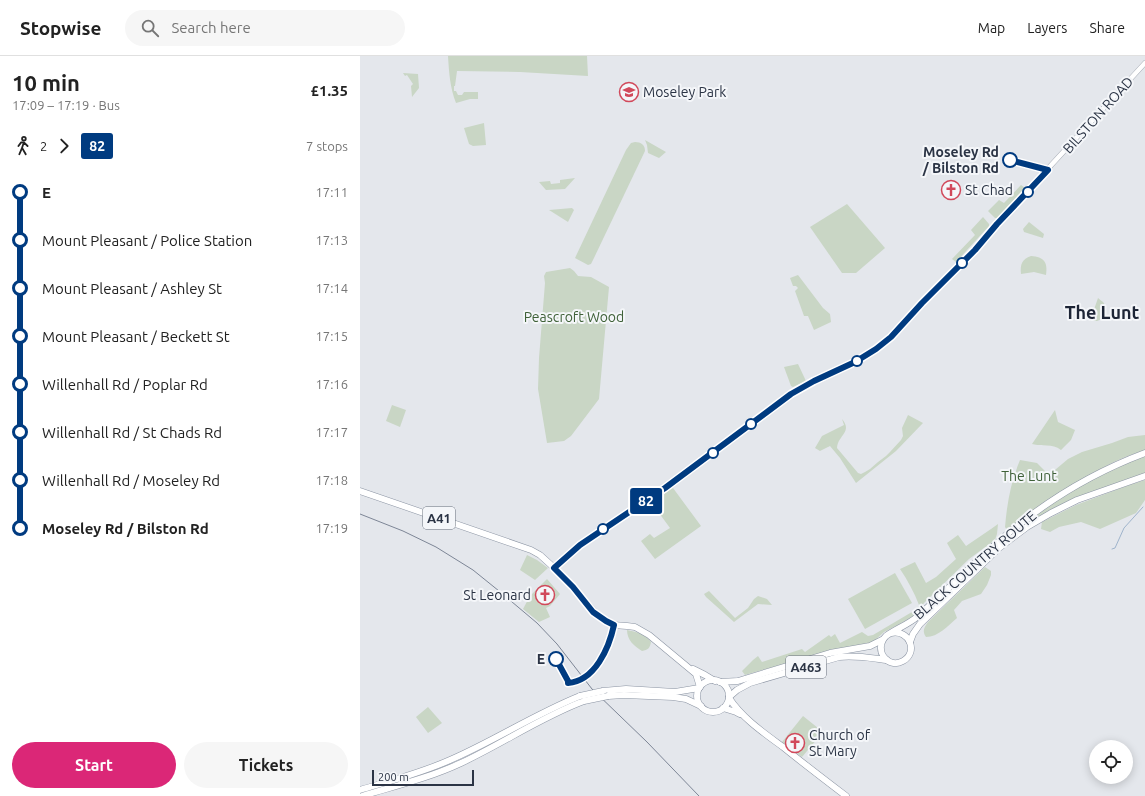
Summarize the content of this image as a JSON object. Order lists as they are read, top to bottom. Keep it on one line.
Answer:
{"streets":{"highway":["A41","BLACK COUNTRY ROUTE","A463"],"main road":["BILSTON ROAD"]},"crossings":[["BILSTON ROAD","A41"],["A41","A463"],["BLACK COUNTRY ROUTE","A463"]],"districts":["The Lunt"],"parks":["Peascroft Wood","The Lunt"],"places":{"school or university":["Moseley Park"],"other":["Moseley Rd / Bilston Rd","E"],"church":["St Chad","St Leonard","Church of St Mary"]},"lines":["bus line 82"],"scale_bar":"200 m","page":{"header":"Stopwise","search":"Search here","nav":["Map","Layers","Share"],"heading":["10 min","17:09 – 17:19 · Bus","£1.35"],"on_map":"82","legs":["2","82","7 stops"],"list":[{"name":"E","value":"17:11"},{"name":"Mount Pleasant / Police Station","value":"17:13"},{"name":"Mount Pleasant / Ashley St","value":"17:14"},{"name":"Mount Pleasant / Beckett St","value":"17:15"},{"name":"Willenhall Rd / Poplar Rd","value":"17:16"},{"name":"Willenhall Rd / St Chads Rd","value":"17:17"},{"name":"Willenhall Rd / Moseley Rd","value":"17:18"},{"name":"Moseley Rd / Bilston Rd","value":"17:19"}],"buttons":["Start","Tickets"],"scale":"200 m"}}
